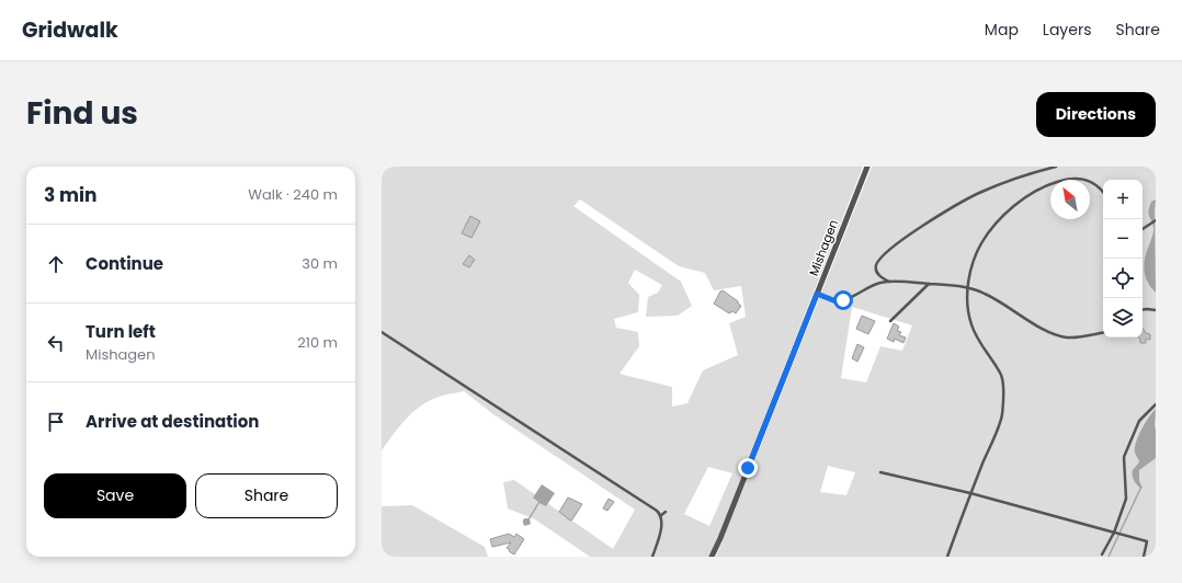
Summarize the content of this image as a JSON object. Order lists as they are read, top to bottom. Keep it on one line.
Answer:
{"streets":{"street":["Mishagen"]},"north":"top left","page":{"header":"Gridwalk","nav":["Map","Layers","Share"],"title":"Find us","buttons":["Directions",["Save","Share"]],"heading":["3 min","Walk · 240 m"],"map_buttons":["+","−"],"list":[["Continue","30 m"],["Turn left","Mishagen","210 m"],"Arrive at destination"]}}
